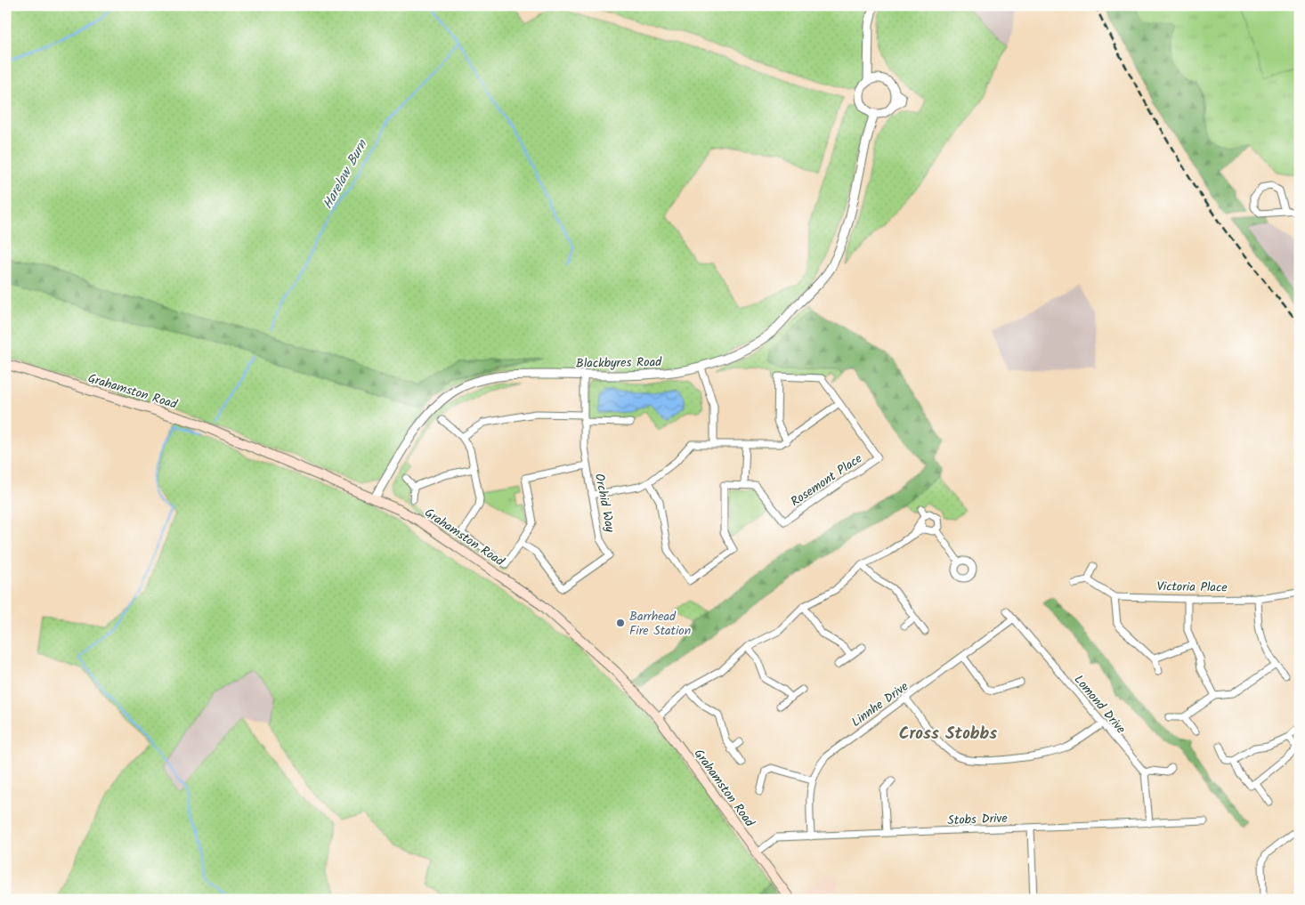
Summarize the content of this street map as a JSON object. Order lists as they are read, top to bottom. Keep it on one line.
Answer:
{"streets":{"main road":["Grahamston Road"],"street":["Blackbyres Road","Rosemont Place","Orchid Way","Victoria Place","Linnhe Drive","Lomond Drive","Stobs Drive"]},"crossings":[["Blackbyres Road","Grahamston Road"],["Blackbyres Road","Orchid Way"],["Grahamston Road","Stobs Drive"],["Linnhe Drive","Lomond Drive"],["Linnhe Drive","Stobs Drive"]],"districts":["Cross Stobbs"],"water":["Harelaw Burn"],"places":["Barrhead Fire Station"]}
